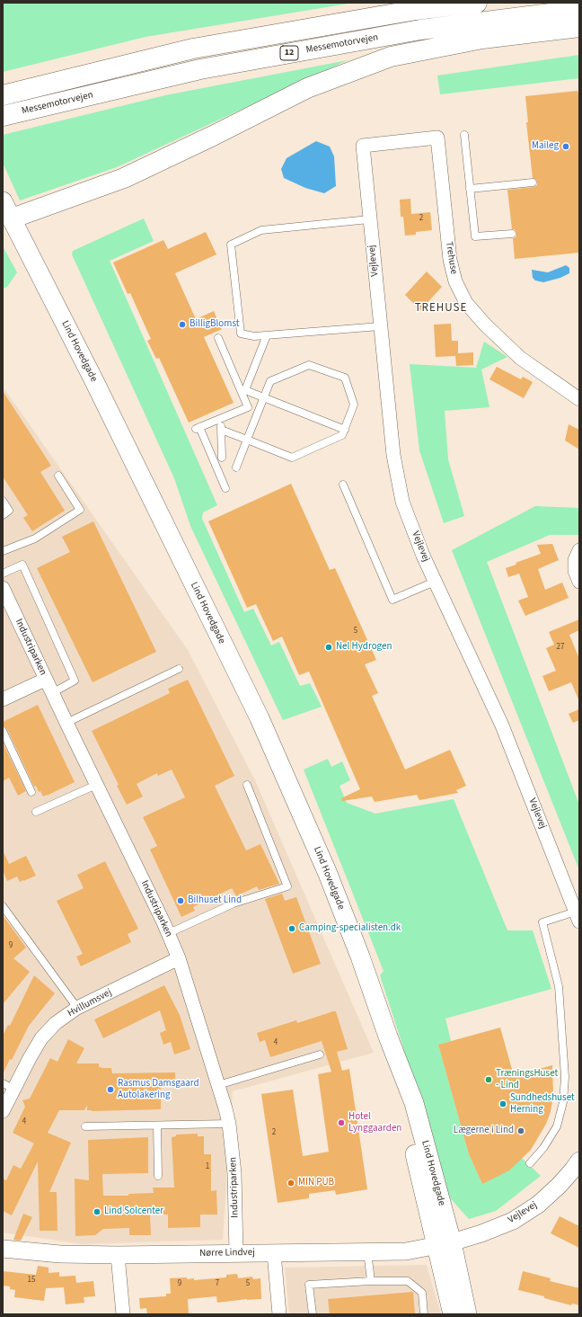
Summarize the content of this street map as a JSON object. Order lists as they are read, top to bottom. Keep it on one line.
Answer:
{"streets":{"highway":["Messemotorvejen","12"],"main road":["Lind Hovedgade"],"street":["Trehuse","Vejlevej","Industriparken","Hvillumsvej","Nørre Lindvej"]},"crossings":[["Trehuse","Vejlevej"],["Vejlevej","Lind Hovedgade"],["Vejlevej","Nørre Lindvej"],["Lind Hovedgade","Nørre Lindvej"],["Industriparken","Hvillumsvej"],["Industriparken","Nørre Lindvej"]],"districts":["TREHUSE"],"places":["Maileg","BilligBlomst","Nel Hydrogen","Bilhuset Lind","Camping-specialisten.dk","TræningsHuset - Lind","Rasmus Damsgaard Autolakering","Sundhedshuset Herning","Hotel Lynggaarden","Lægerne i Lind","MIN PUB","Lind Solcenter"],"house_numbers":["2","5","27","9","4","4","2","1","15","9","7","5"]}
